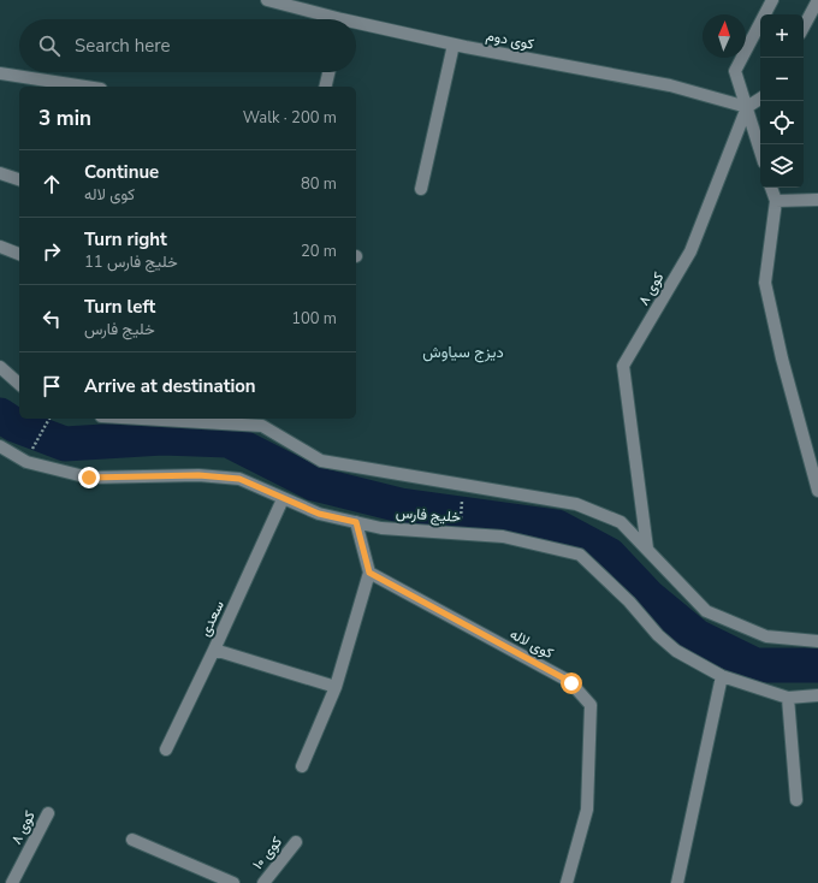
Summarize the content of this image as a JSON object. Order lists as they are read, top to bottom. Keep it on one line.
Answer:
{"streets":{"street":["کوی دوم","کوی ۸","خلیج فارس","سعدی","کوی لاله","کوی ۱۰"]},"crossings":[["کوی دوم","کوی ۸"],["خلیج فارس","سعدی"]],"districts":["دیزج سیاوش"],"north":"top","page":{"map_buttons":["+","−"],"search":"Search here","heading":["3 min","Walk · 200 m"],"list":[["Continue","کوی لاله","80 m"],["Turn right","خلیج فارس 11","20 m"],["Turn left","خلیج فارس","100 m"],"Arrive at destination"]}}
